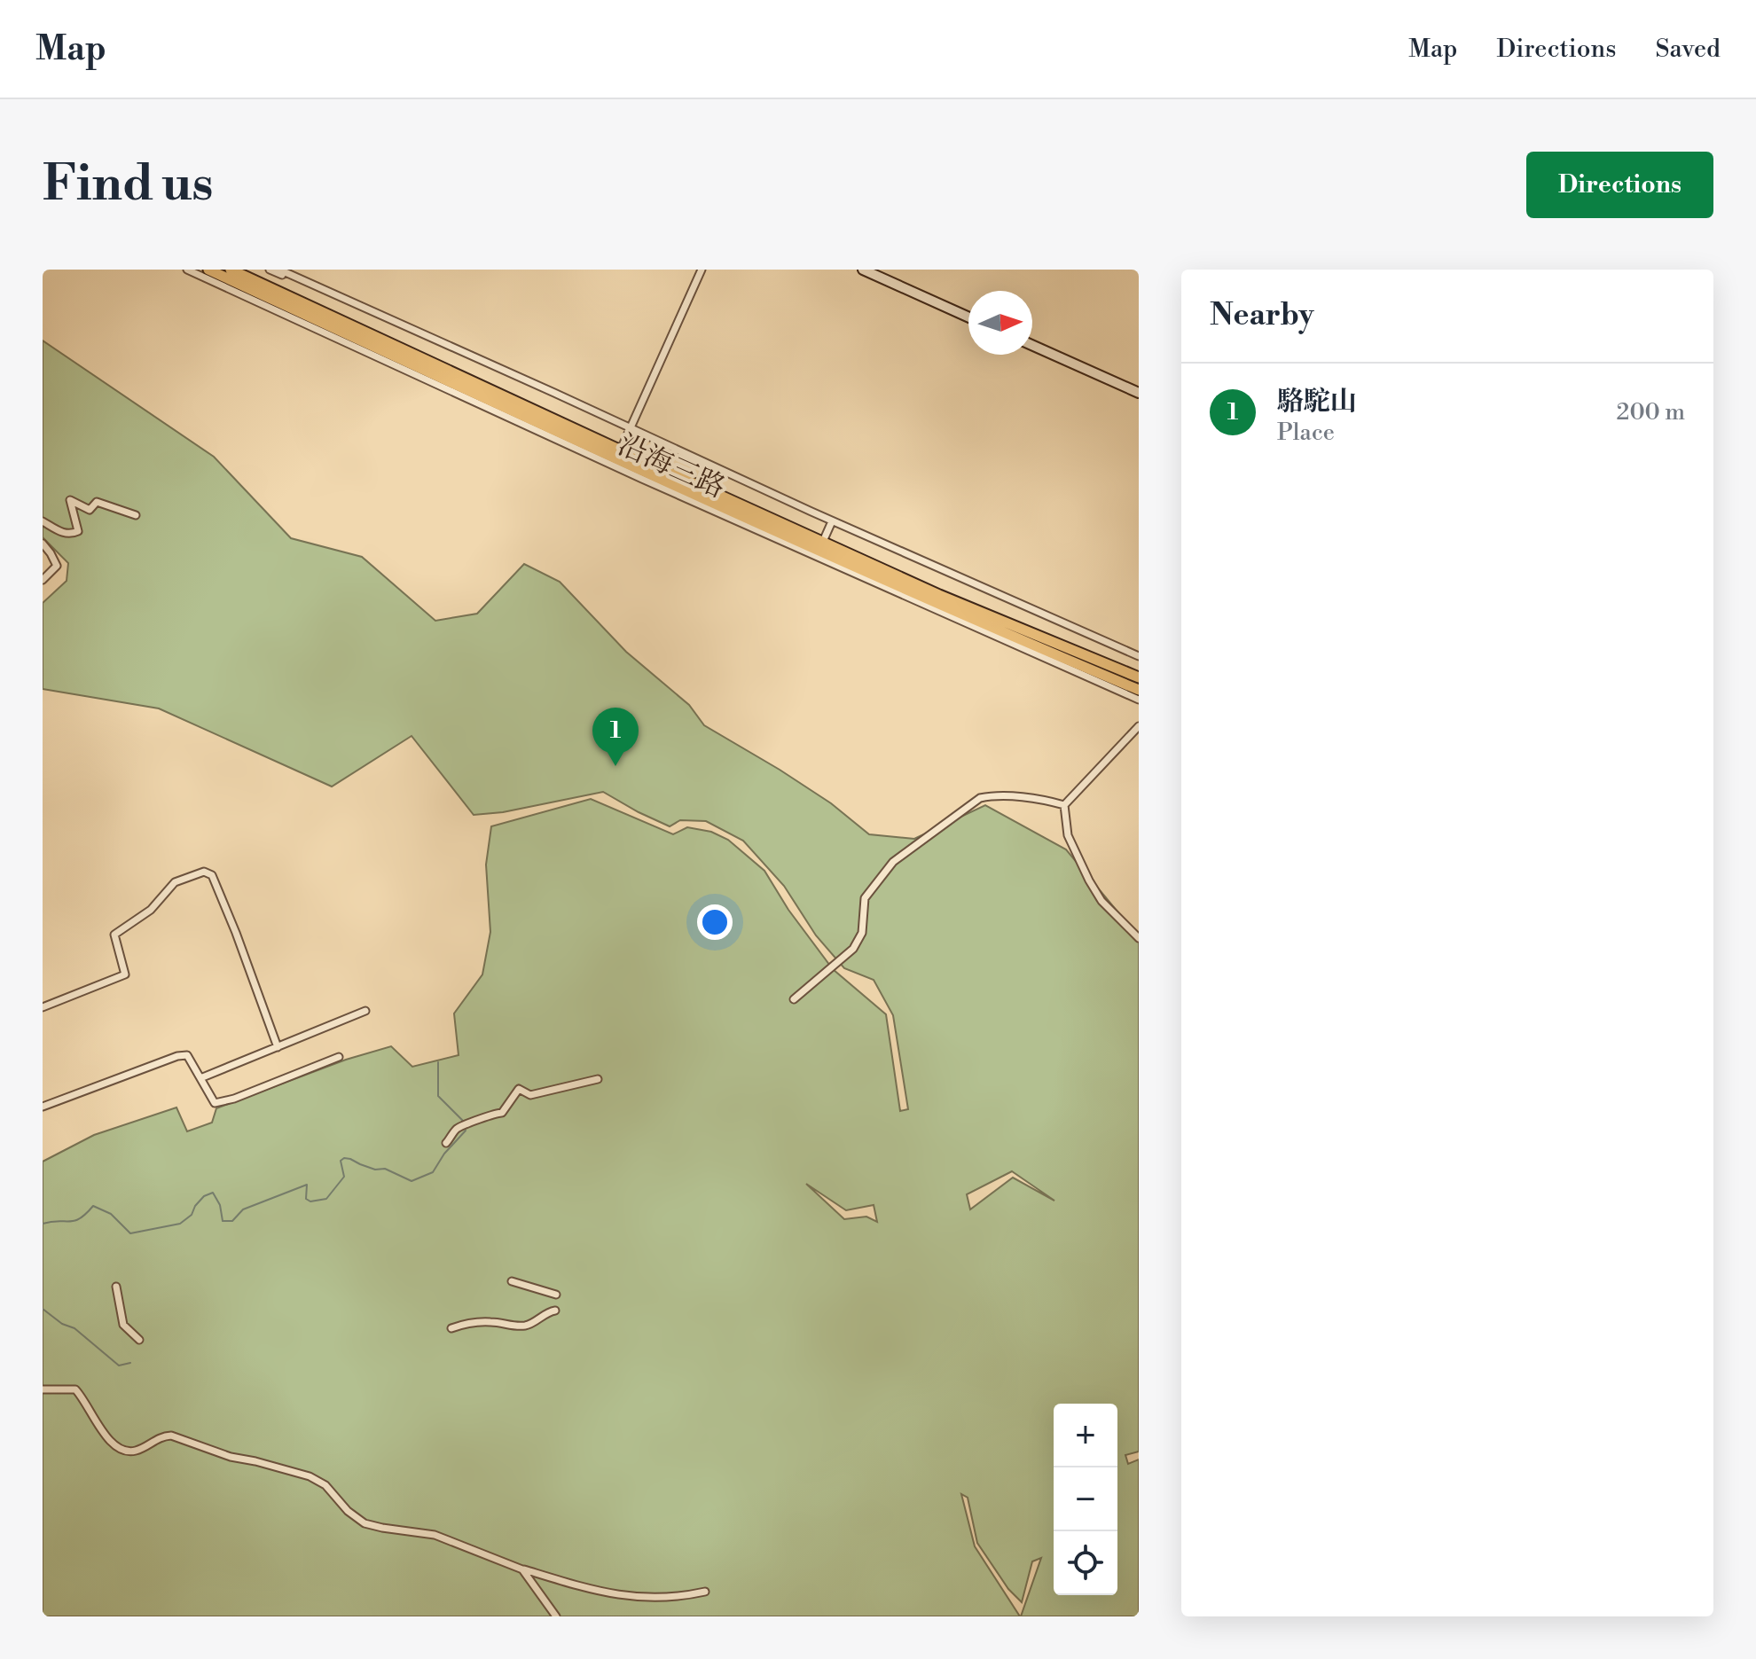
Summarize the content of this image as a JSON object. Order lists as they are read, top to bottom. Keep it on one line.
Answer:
{"streets":{"main road":["沿海三路"]},"north":"right","page":{"header":"Map","nav":["Map","Directions","Saved"],"buttons":"Directions","title":"Find us","heading":"Nearby","list":[{"mark":"1","name":"駱駝山","note":"Place","value":"200 m"}],"pins":"1","map_buttons":["+","−"]}}
